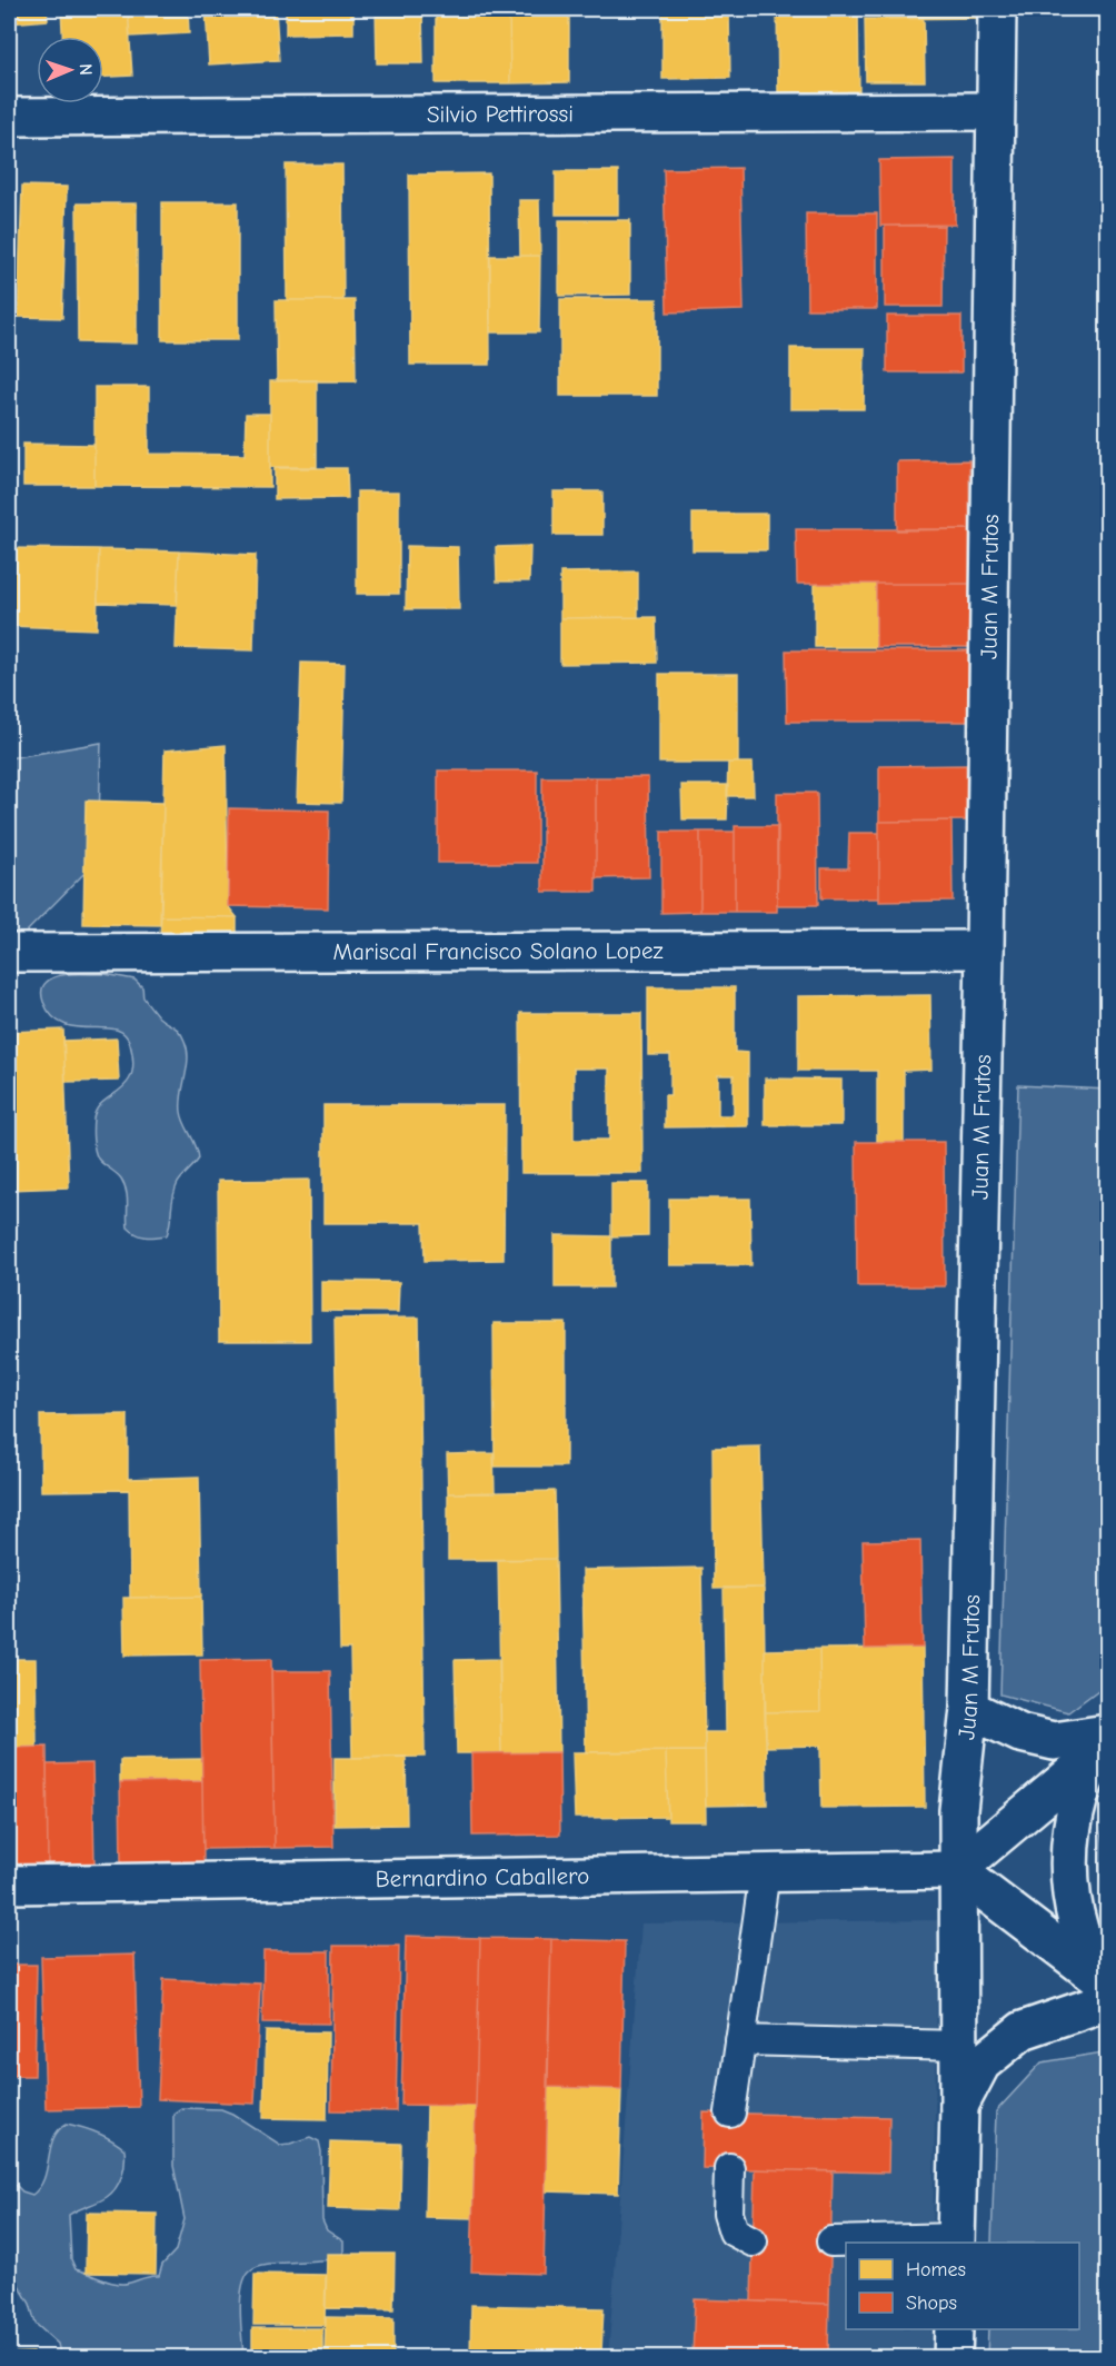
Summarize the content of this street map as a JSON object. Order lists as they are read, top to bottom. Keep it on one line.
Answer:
{"streets":{"main road":["Silvio Pettirossi","Juan M Frutos","Mariscal Francisco Solano Lopez","Bernardino Caballero"]},"crossings":[["Silvio Pettirossi","Juan M Frutos"],["Juan M Frutos","Mariscal Francisco Solano Lopez"],["Juan M Frutos","Bernardino Caballero"]],"legend":["Homes","Shops"],"north":"right"}
